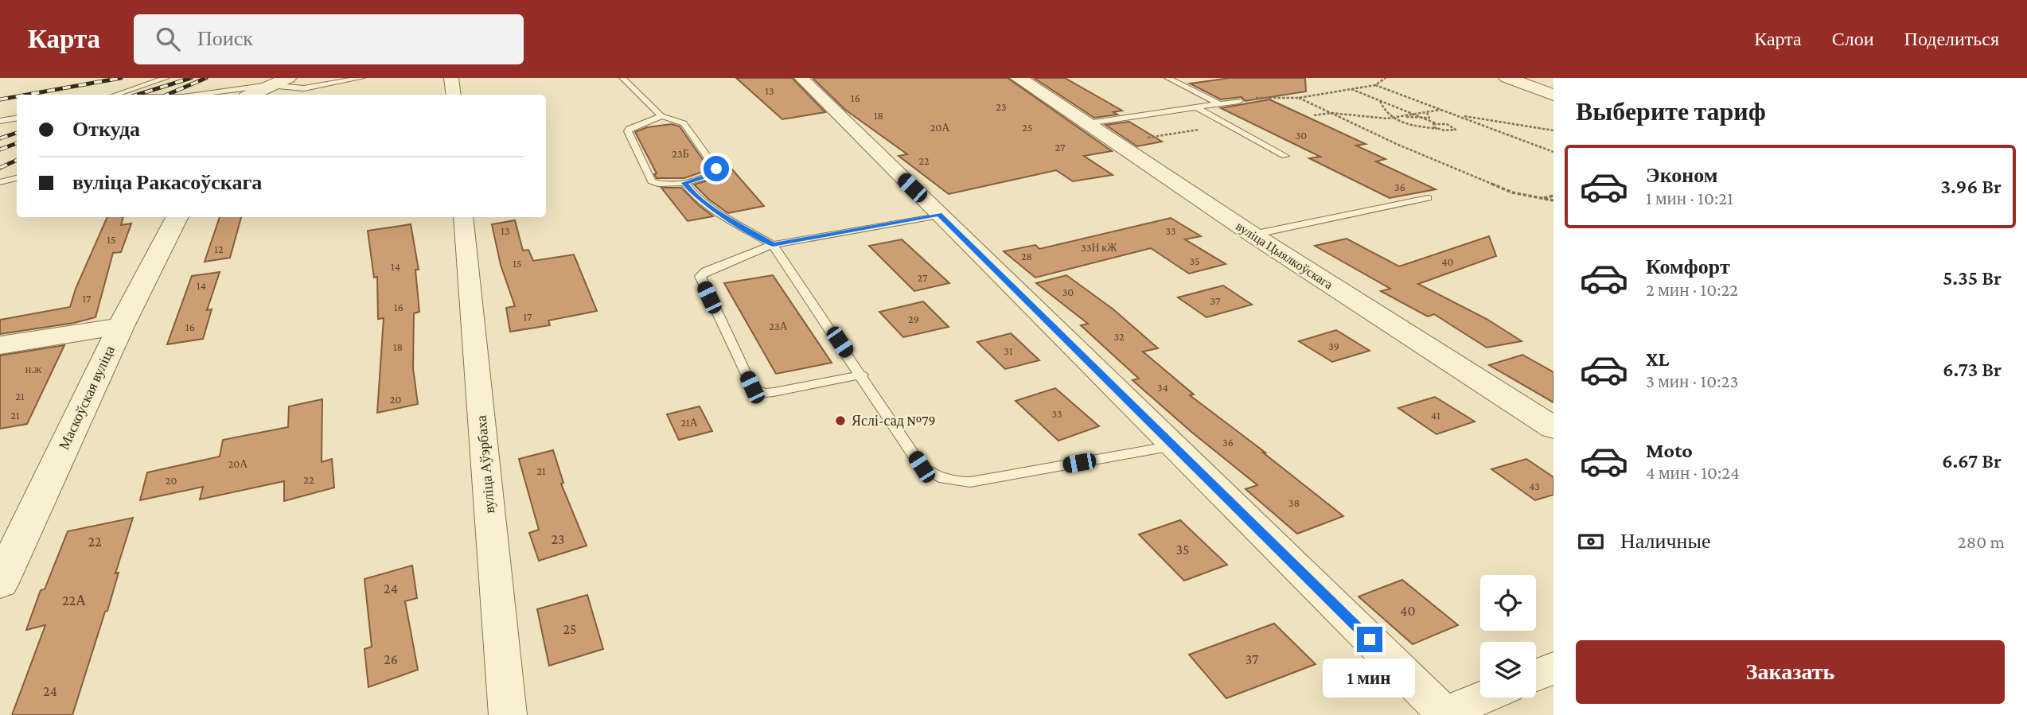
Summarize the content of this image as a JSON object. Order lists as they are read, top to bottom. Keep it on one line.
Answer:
{"streets":{"street":["вуліца Цыялкоўскага","Маскоўская вуліца","вуліца Аўэрбаха"]},"places":["Яслі-сад №79"],"house_numbers":["13","16","23","18","20А","25","30","27","23Б","22","36","13","33","15","33Н кЖ","12","28","35","40","15","14","27","14","30","17","37","16","17","29","23А","16","32","39","18","31","н.ж","34","21","20","33","21","41","21А","36","20А","21","22","20","43","38","23","22","35","24","22А","40","25","26","37","24"],"page":{"header":"Карта","search":"Поиск","nav":["Карта","Слои","Поделиться"],"heading":"Выберите тариф","banner":["Откуда","вуліца Ракасоўскага"],"list":[{"name":"Эконом","note":"1 мин · 10:21","value":"3.96 Br"},{"name":"Комфорт","note":"2 мин · 10:22","value":"5.35 Br"},{"name":"XL","note":"3 мин · 10:23","value":"6.73 Br"},{"name":"Moto","note":"4 мин · 10:24","value":"6.67 Br"}],"pay":["Наличные","280 m"],"buttons":"Заказать","bubble":"1 мин"}}
